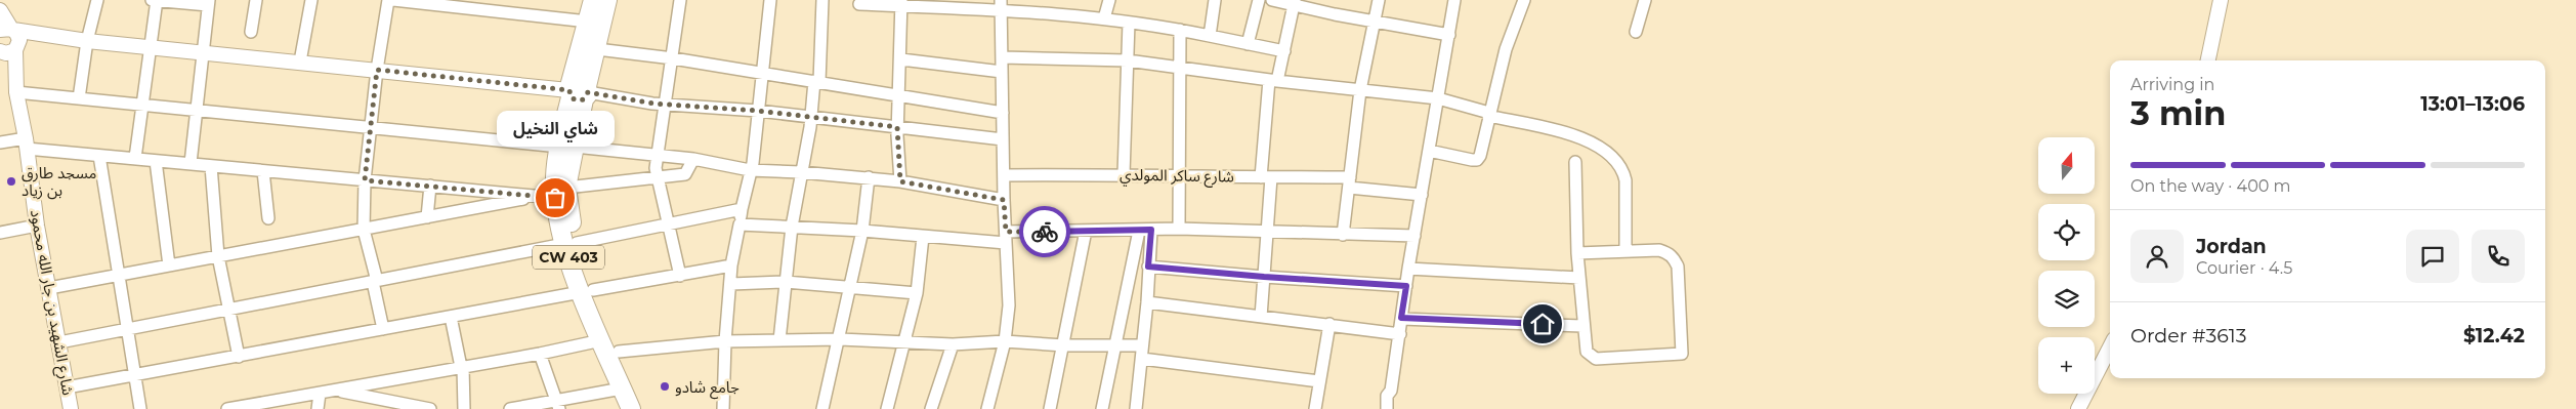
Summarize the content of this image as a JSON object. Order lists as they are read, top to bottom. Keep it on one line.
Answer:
{"streets":{"main road":["CW 403"],"street":["شارع ساكر المولدي","شارع الشهيد بن جار الله محمود"]},"places":["مسجد طارق بن زياد","شاي النخيل","جامع شادو"],"north":"top","page":{"heading":["3 min","Arriving in","13:01–13:06"],"panel":["Jordan","Courier · 4.5","Order #3613","$12.42"],"bubble":"شاي النخيل","map_buttons":"+","bar":"On the way · 400 m"}}
